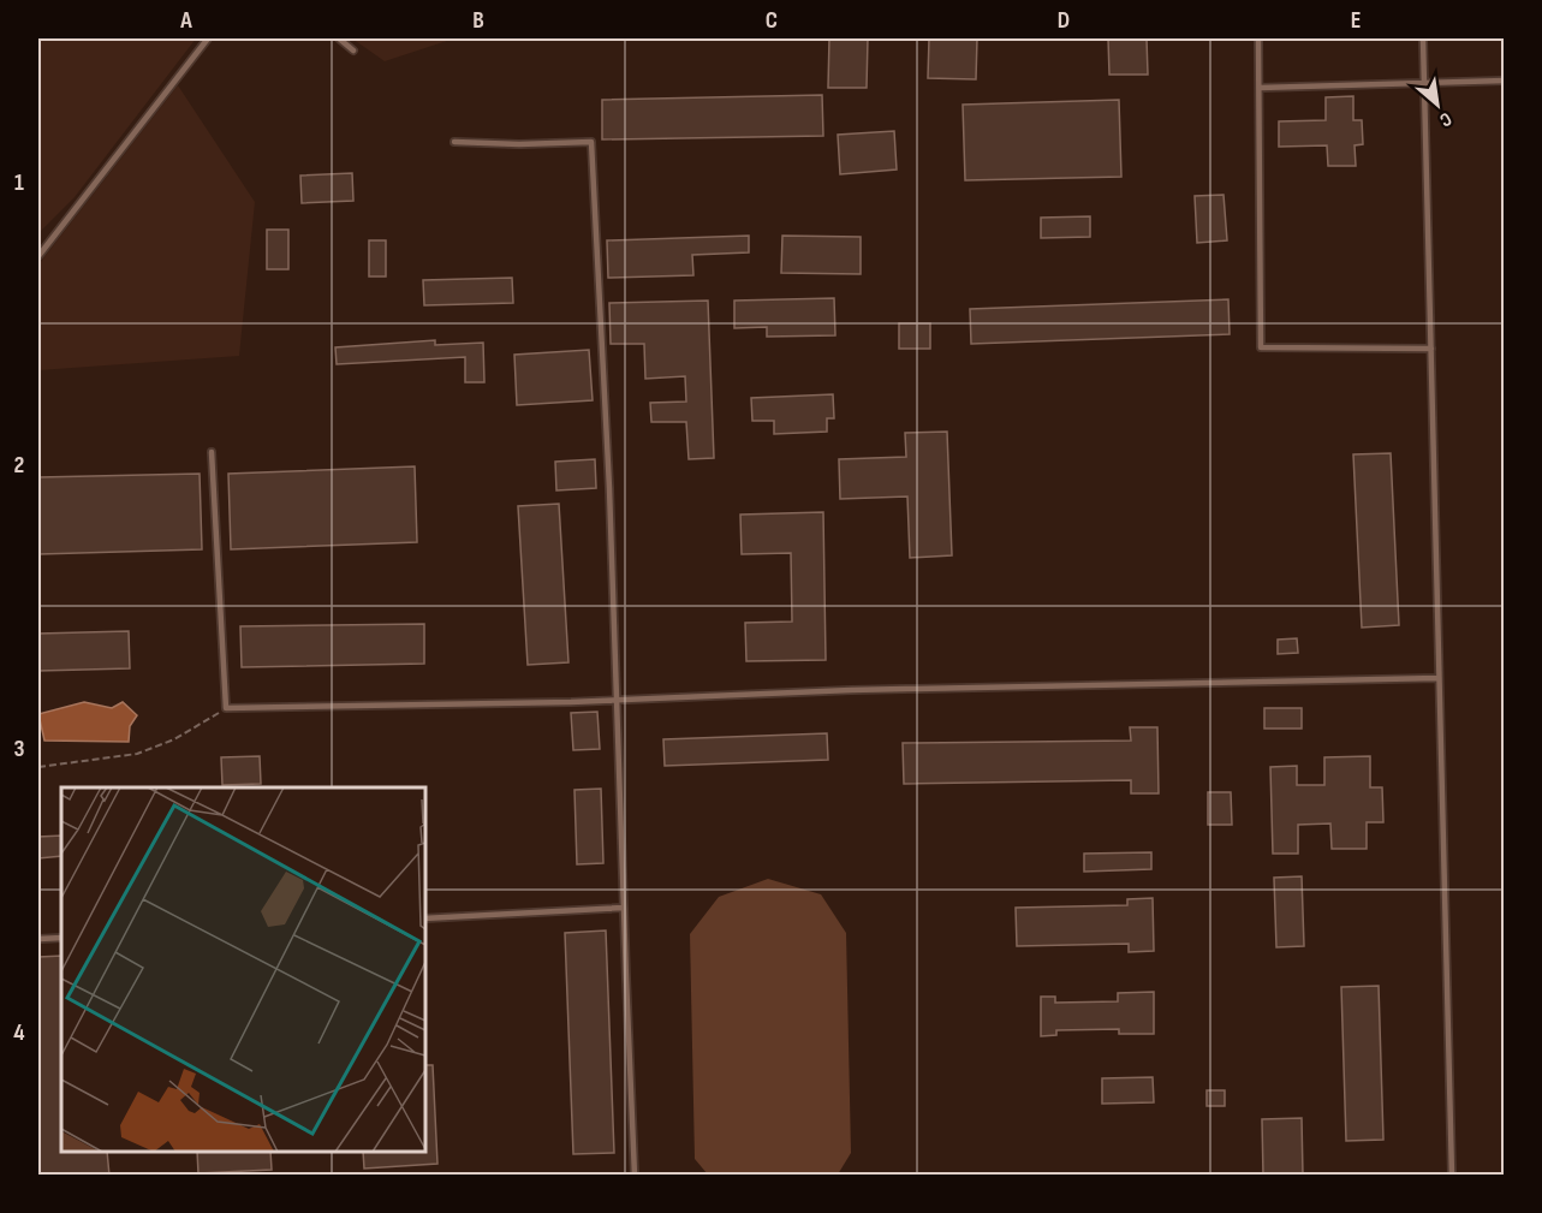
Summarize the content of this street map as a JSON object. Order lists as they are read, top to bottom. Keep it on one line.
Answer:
{"north":"bottom right","grid":{"columns":["A","B","C","D","E"],"rows":["1","2","3","4"]}}
